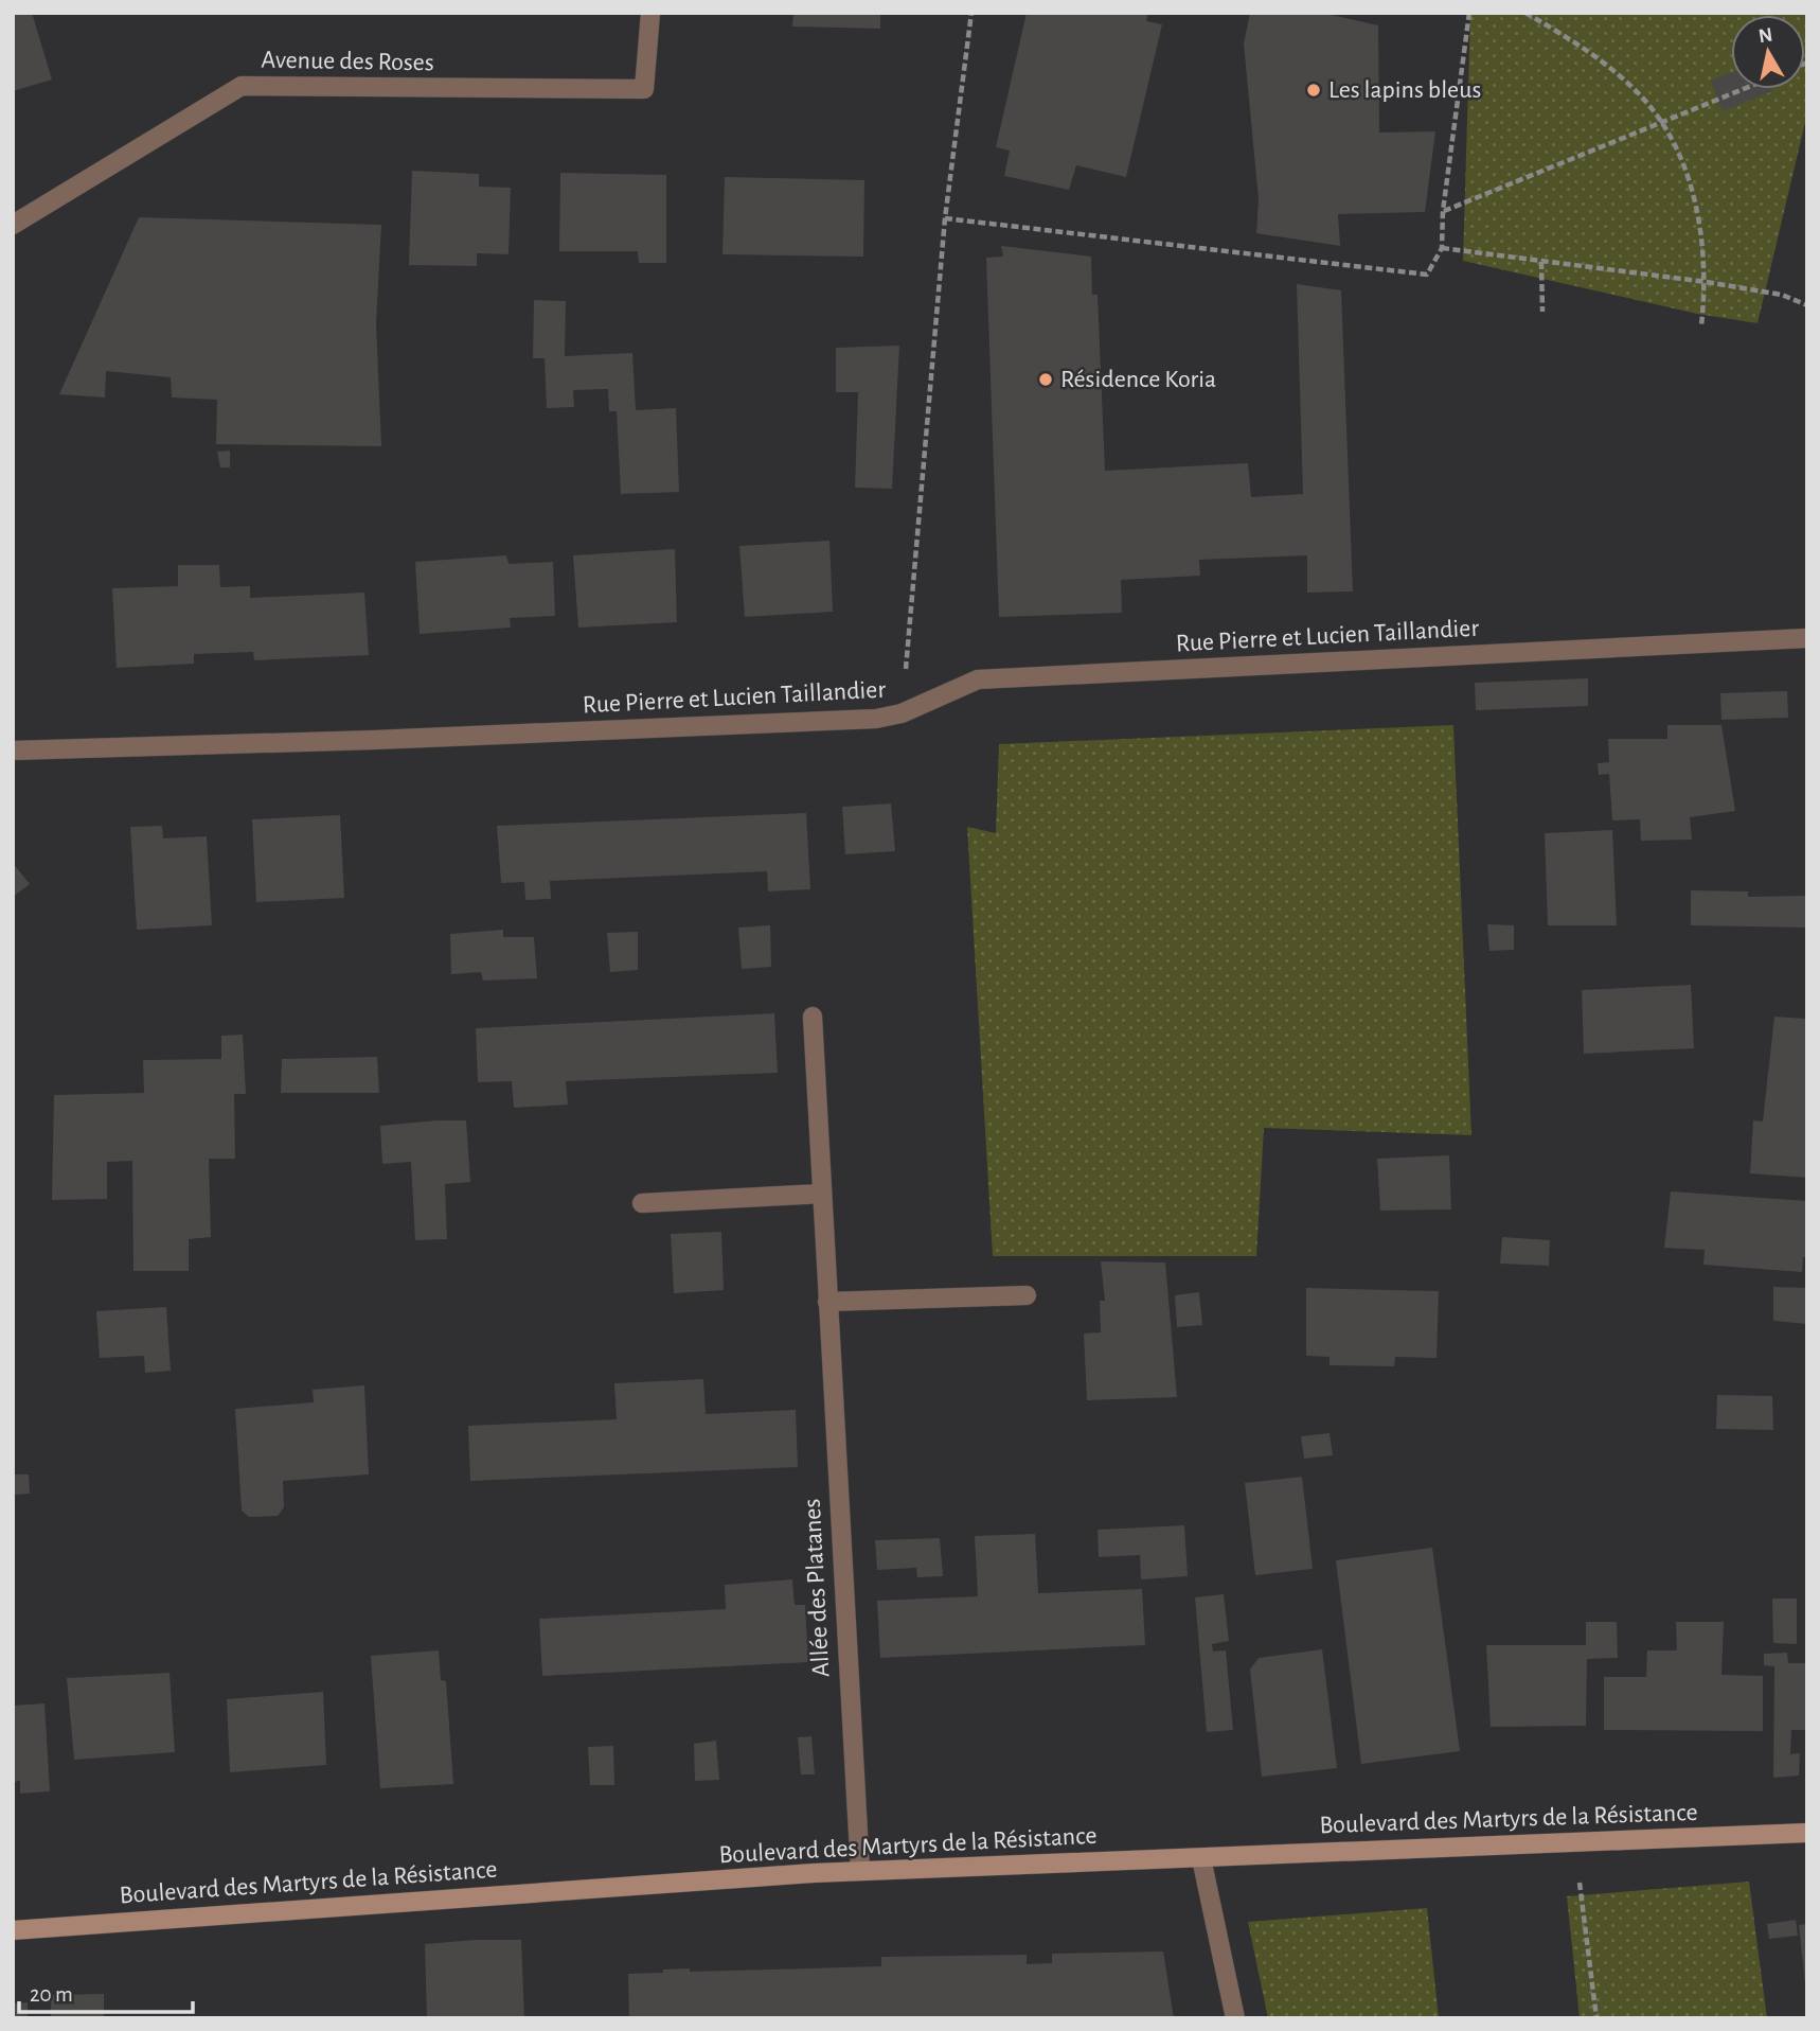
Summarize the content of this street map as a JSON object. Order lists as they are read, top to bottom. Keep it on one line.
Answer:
{"streets":{"street":["Avenue des Roses","Rue Pierre et Lucien Taillandier","Allée des Platanes","Boulevard des Martyrs de la Résistance"]},"crossings":[["Allée des Platanes","Boulevard des Martyrs de la Résistance"]],"places":["Les lapins bleus","Résidence Koria"],"scale_bar":"20 m","north":"top"}
